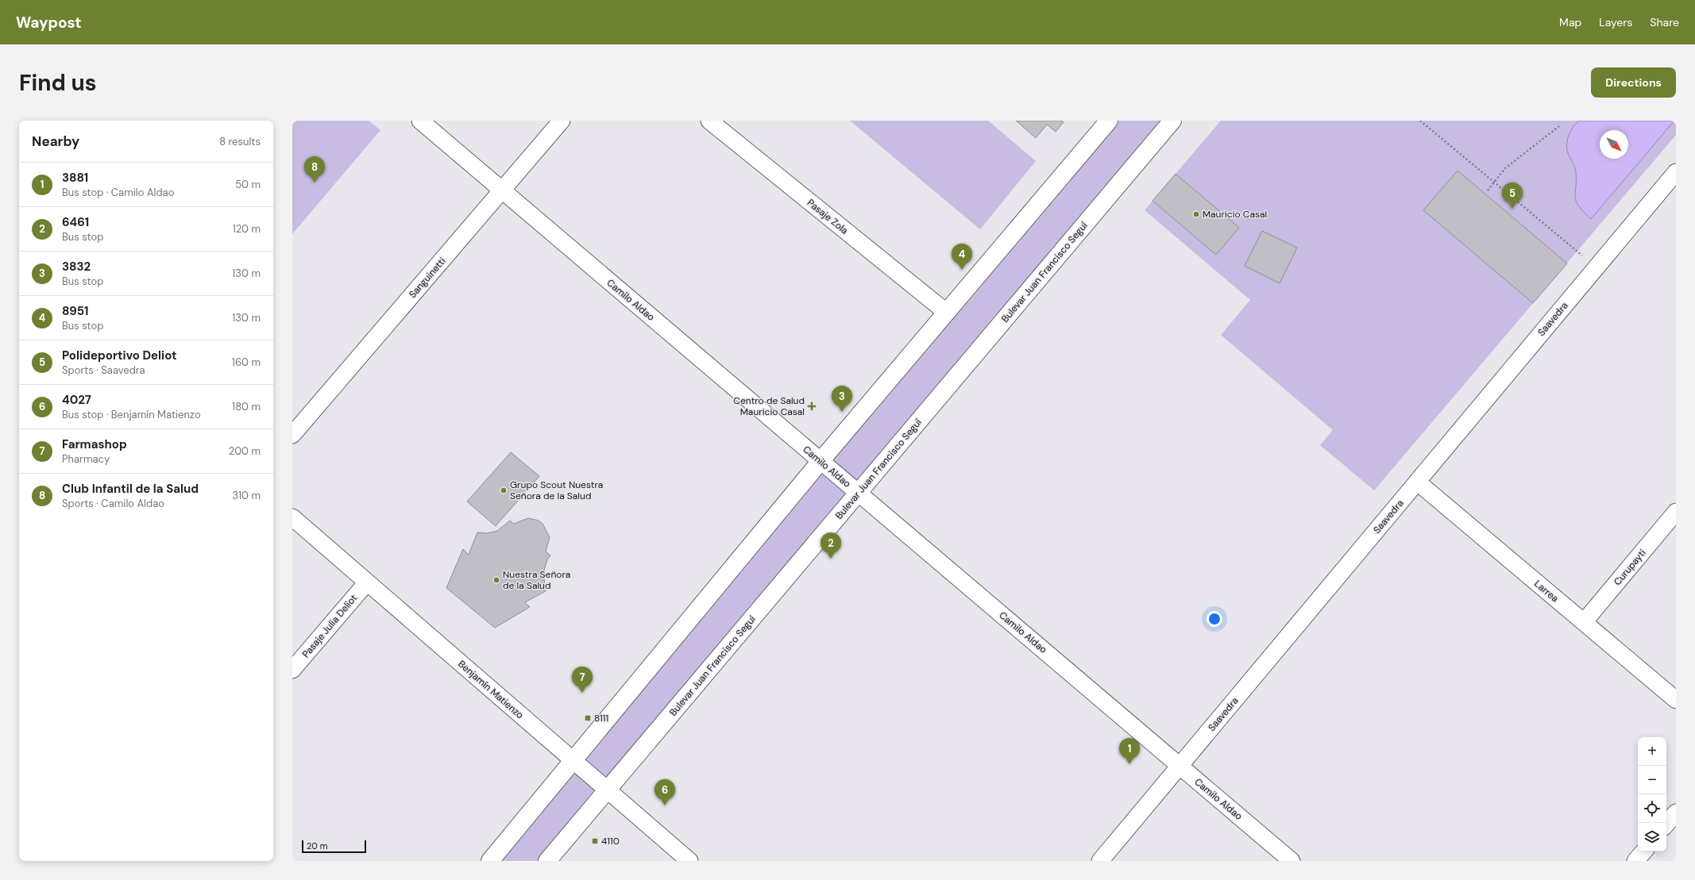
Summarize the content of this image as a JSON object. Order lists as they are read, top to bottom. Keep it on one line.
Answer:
{"streets":{"main road":["Bulevar Juan Francisco Seguí"],"street":["Pasaje Zola","Sanguinetti","Camilo Aldao","Saavedra","Curupayti","Larrea","Pasaje Julia Deliot","Benjamín Matienzo"]},"crossings":[["Bulevar Juan Francisco Seguí","Camilo Aldao"],["Bulevar Juan Francisco Seguí","Benjamín Matienzo"],["Sanguinetti","Camilo Aldao"],["Camilo Aldao","Saavedra"],["Saavedra","Larrea"],["Curupayti","Larrea"],["Pasaje Julia Deliot","Benjamín Matienzo"]],"places":{"other":["Mauricio Casal","Grupo Scout Nuestra Señora de la Salud","Nuestra Señora de la Salud"],"health":["Centro de Salud Mauricio Casal"],"transit":["8111","4110"]},"scale_bar":"20 m","north":"bottom right","page":{"header":"Waypost","nav":["Map","Layers","Share"],"buttons":"Directions","title":"Find us","heading":["Nearby","8 results"],"pins":["8","5","4","3","2","7","1","6"],"list":[{"mark":"1","name":"3881","note":"Bus stop · Camilo Aldao","value":"50 m"},{"mark":"2","name":"6461","note":"Bus stop","value":"120 m"},{"mark":"3","name":"3832","note":"Bus stop","value":"130 m"},{"mark":"4","name":"8951","note":"Bus stop","value":"130 m"},{"mark":"5","name":"Polideportivo Deliot","note":"Sports · Saavedra","value":"160 m"},{"mark":"6","name":"4027","note":"Bus stop · Benjamín Matienzo","value":"180 m"},{"mark":"7","name":"Farmashop","note":"Pharmacy","value":"200 m"},{"mark":"8","name":"Club Infantil de la Salud","note":"Sports · Camilo Aldao","value":"310 m"}],"map_buttons":["+","−"],"scale":"20 m"}}
